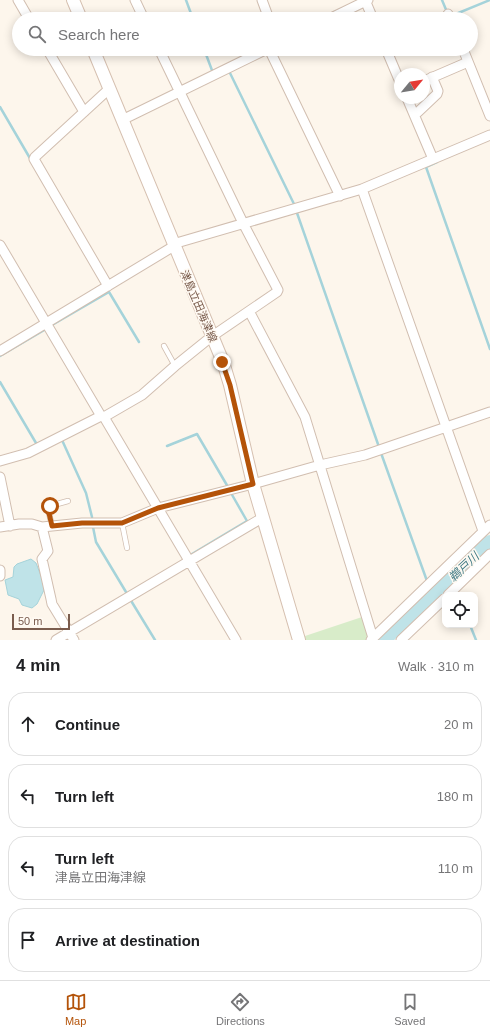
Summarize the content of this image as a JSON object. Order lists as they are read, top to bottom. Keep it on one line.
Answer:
{"streets":{"main road":["津島立田海津線"]},"water":["鵜戸川"],"scale_bar":"50 m","north":"top right","page":{"search":"Search here","scale":"50 m","heading":["4 min","Walk · 310 m"],"list":[["Continue","20 m"],["Turn left","180 m"],["Turn left","津島立田海津線","110 m"],"Arrive at destination"],"nav":["Map","Directions","Saved"]}}
